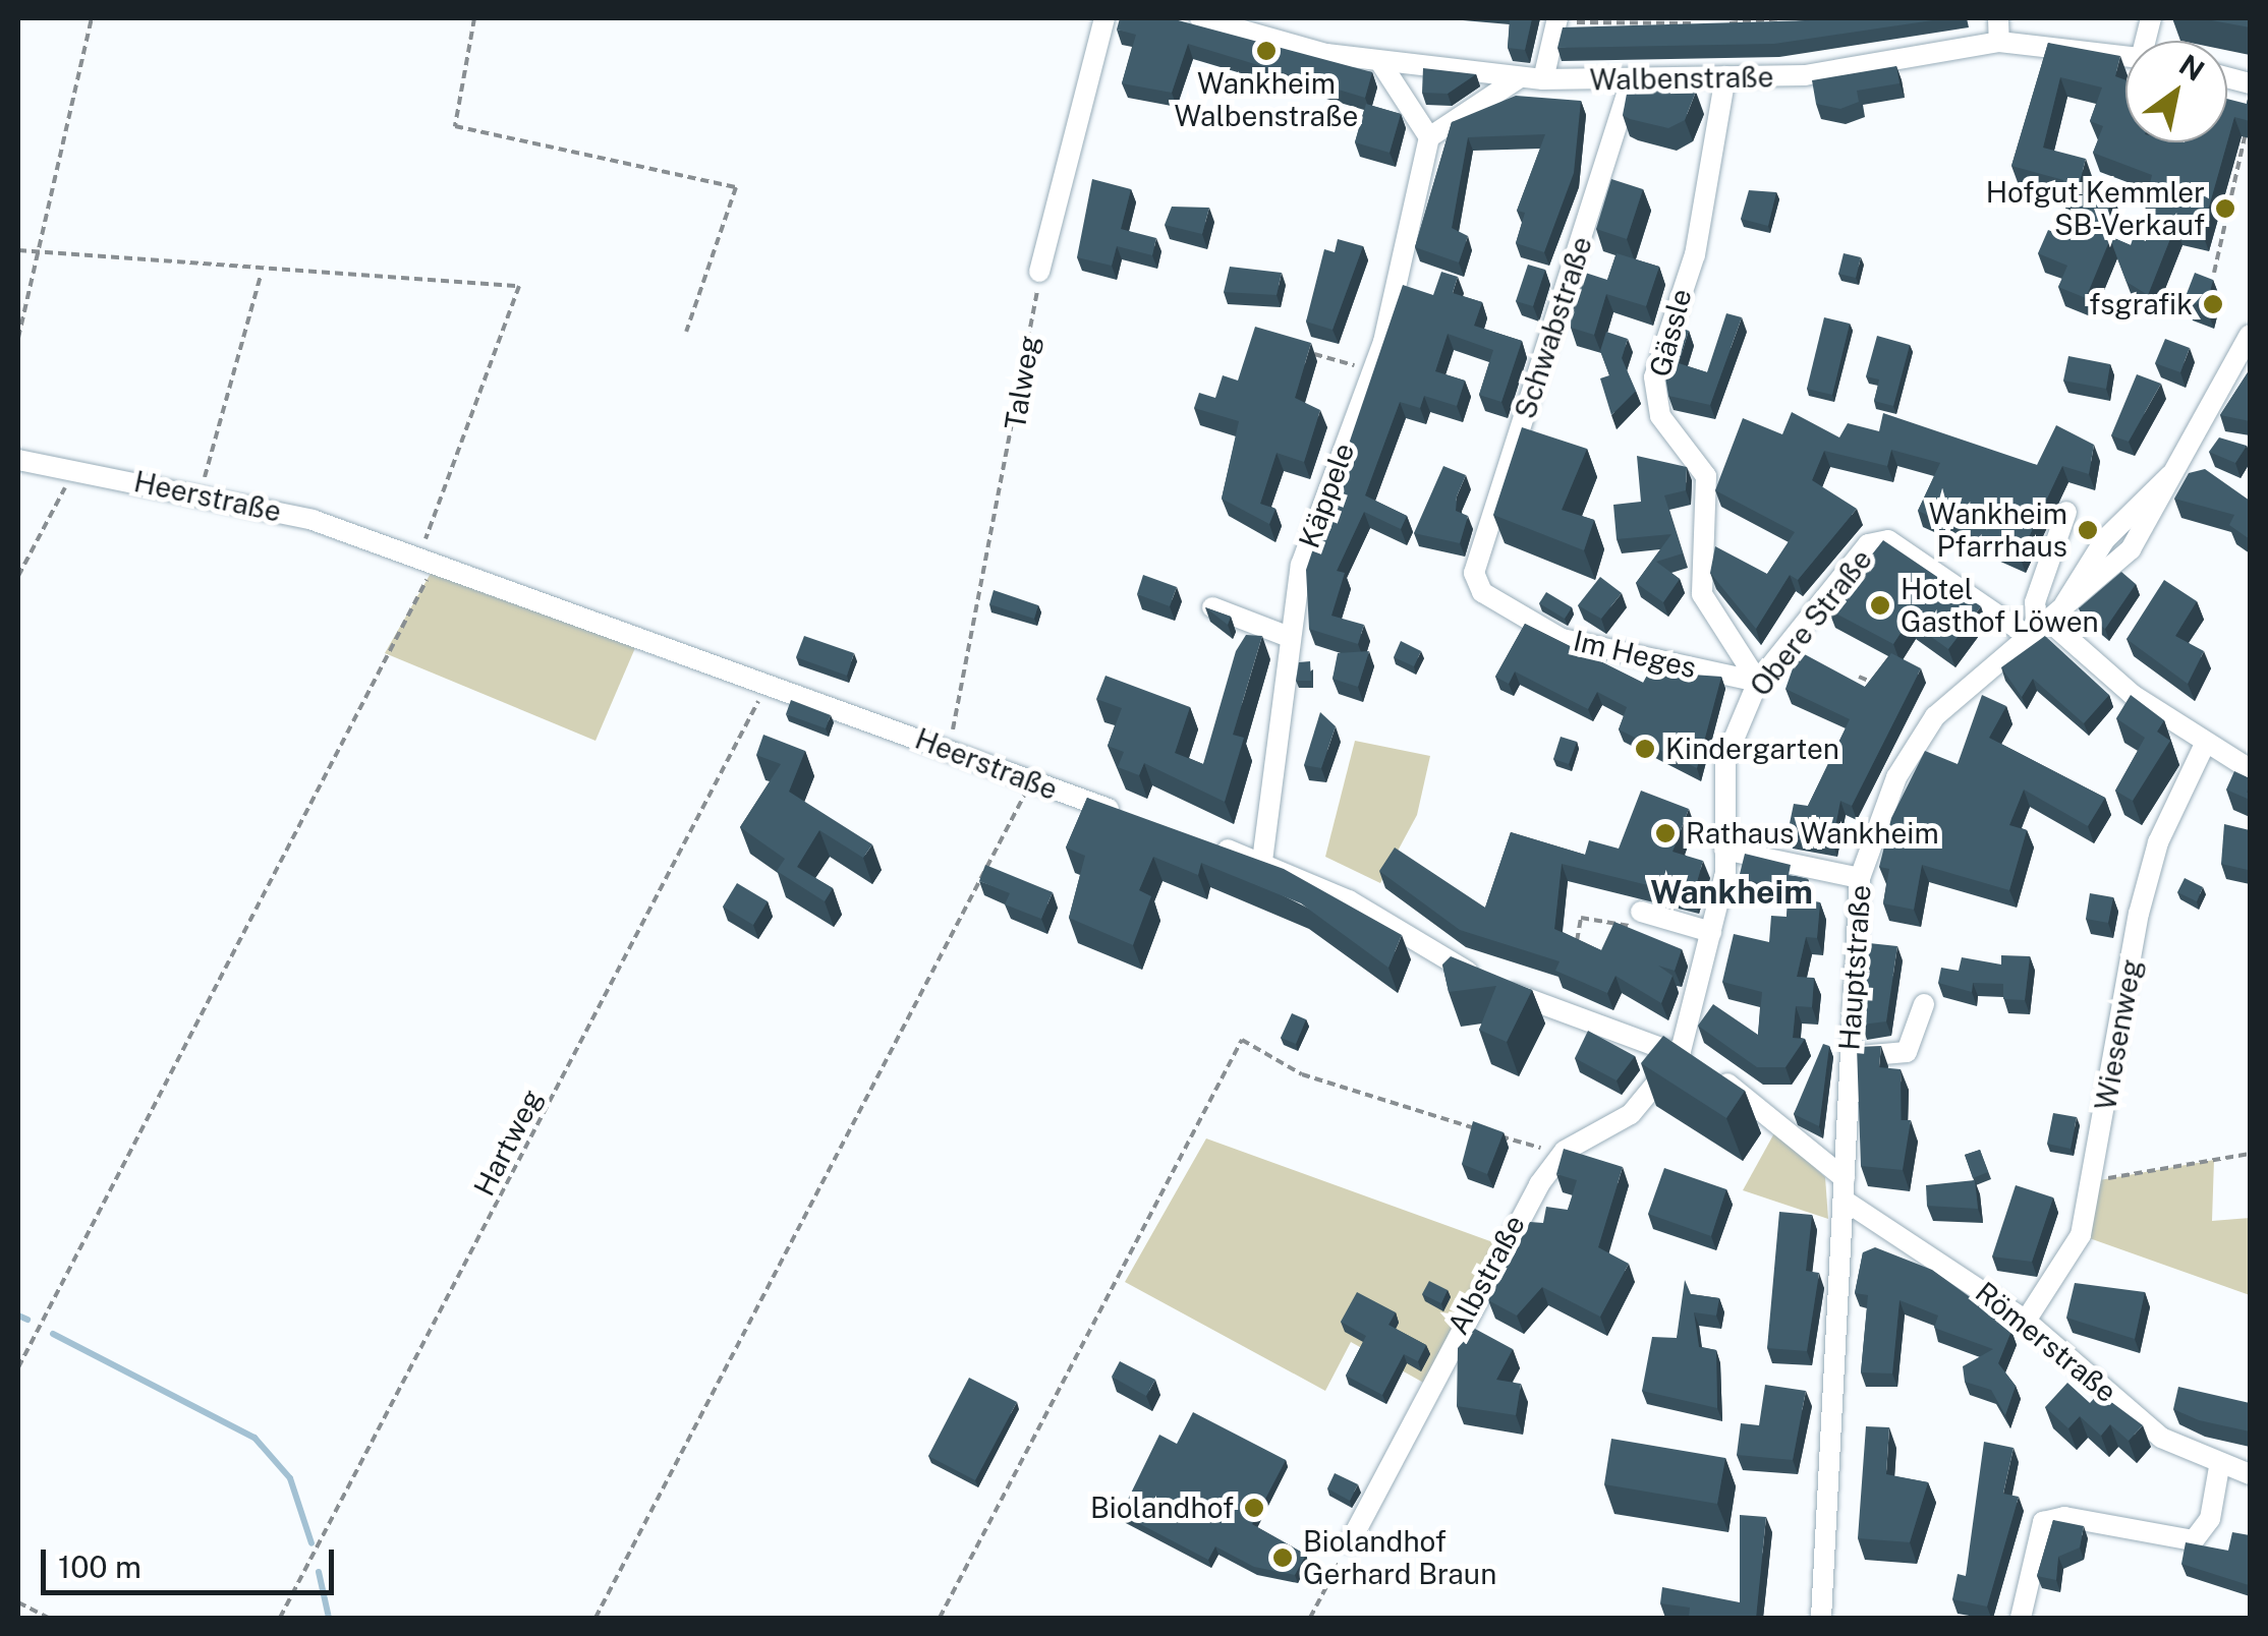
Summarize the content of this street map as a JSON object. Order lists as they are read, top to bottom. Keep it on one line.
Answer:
{"streets":{"street":["Walbenstraße","Schwabstraße","Gässle","Käppele","Heerstraße","Obere Straße","Im Heges","Hauptstraße","Wiesenweg","Albstraße","Römerstraße"],"path":["Talweg","Hartweg"]},"crossings":[["Walbenstraße","Schwabstraße"],["Walbenstraße","Gässle"],["Schwabstraße","Im Heges"],["Gässle","Obere Straße"],["Gässle","Im Heges"],["Talweg","Heerstraße"],["Heerstraße","Hartweg"],["Obere Straße","Im Heges"],["Obere Straße","Hauptstraße"],["Obere Straße","Wiesenweg"],["Obere Straße","Albstraße"],["Hauptstraße","Römerstraße"],["Wiesenweg","Römerstraße"]],"districts":["Wankheim"],"places":["Wankheim Walbenstraße","Hofgut Kemmler SB-Verkauf","fsgrafik","Wankheim Pfarrhaus","Hotel Gasthof Löwen","Kindergarten","Rathaus Wankheim","Biolandhof","Biolandhof Gerhard Braun"],"scale_bar":"100 m","north":"top right"}
